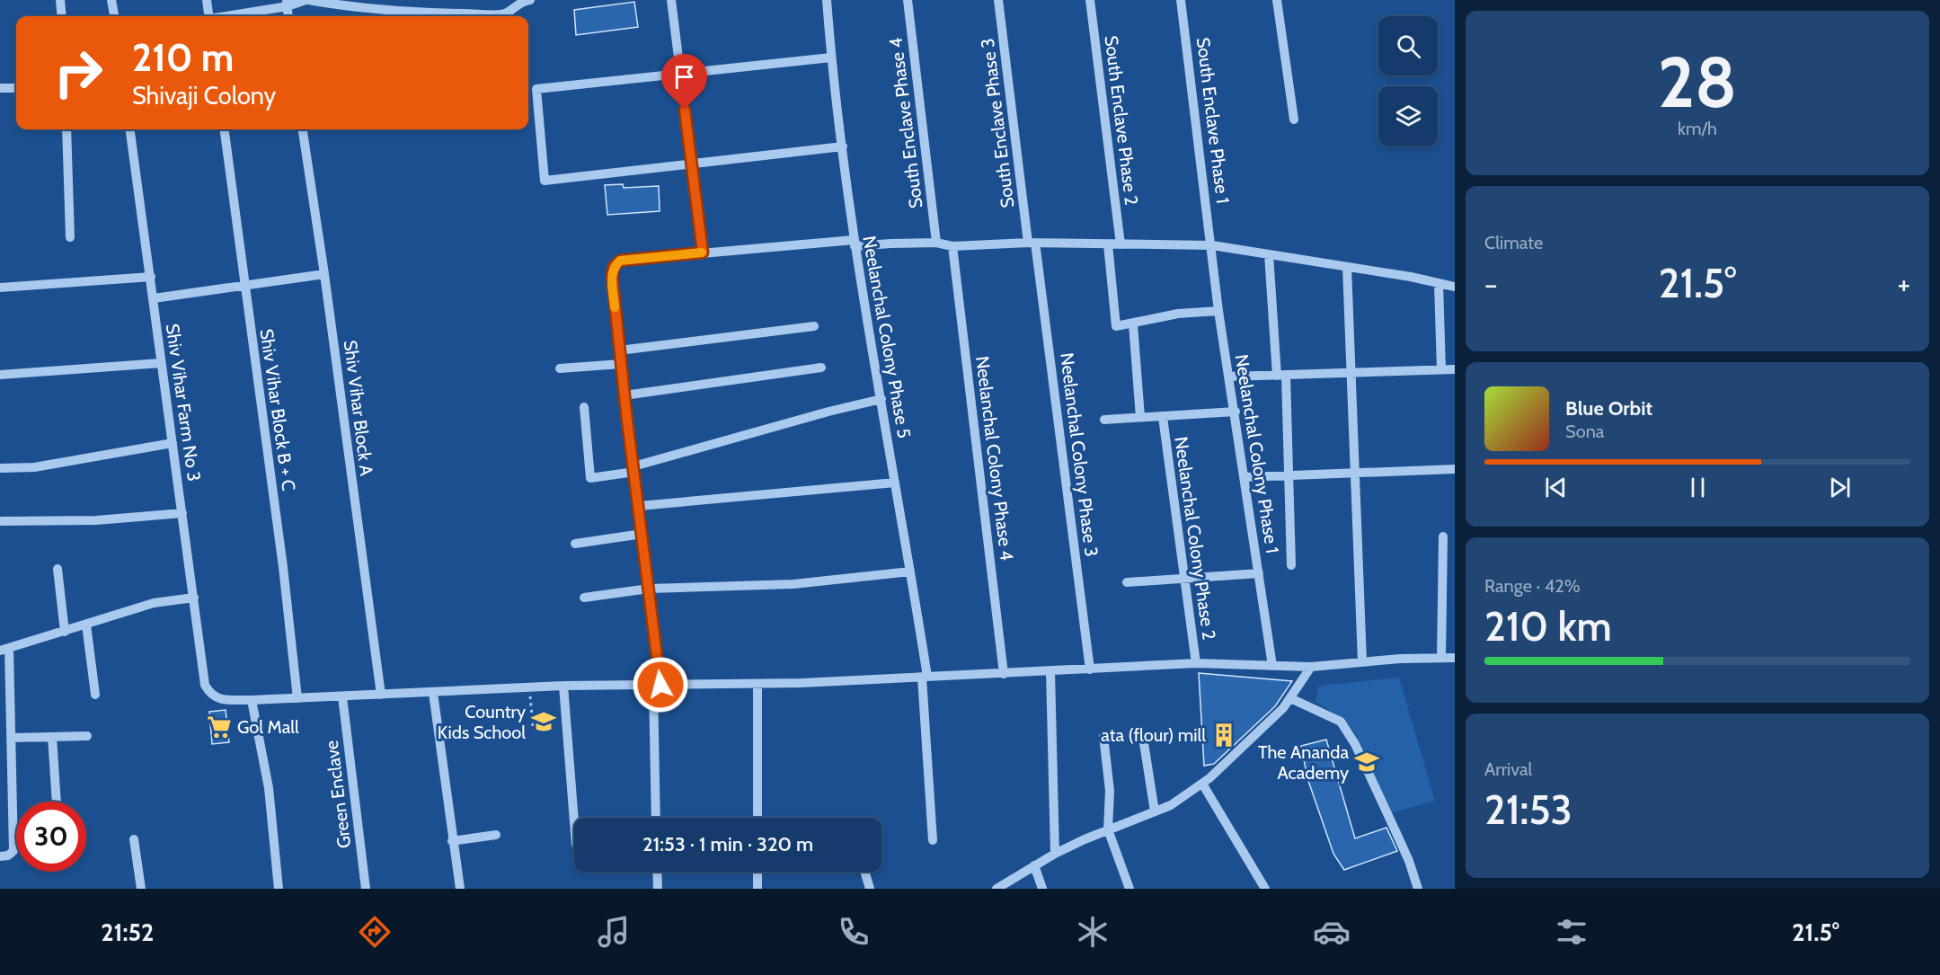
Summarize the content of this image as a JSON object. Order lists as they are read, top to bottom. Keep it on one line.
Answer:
{"streets":{"street":["South Enclave Phase 2","South Enclave Phase 1","South Enclave Phase 4","South Enclave Phase 3","Neelanchal Colony Phase 5","Shiv Vihar Farm No 3","Shiv Vihar Block A","Shiv Vihar Block B + C","Neelanchal Colony Phase 1","Neelanchal Colony Phase 3","Neelanchal Colony Phase 4","Neelanchal Colony Phase 2","Green Enclave"]},"crossings":[["South Enclave Phase 1","Neelanchal Colony Phase 1"],["South Enclave Phase 3","Neelanchal Colony Phase 3"]],"places":{"school or university":["Country Kids School","The Ananda Academy"],"supermarket":["Gol Mall"],"building":["ata (flour) mill"]},"page":{"tile":[["28","km/h"],"Climate",["Range · 42%","210 km"],["Arrival","21:53"]],"turn":["210 m","Shivaji Colony"],"heat":["−","21.5°","+"],"song":["Blue Orbit","Sona"],"limit":"30","trip":"21:53 · 1 min · 320 m","tabs":["21:52","21.5°"]}}
